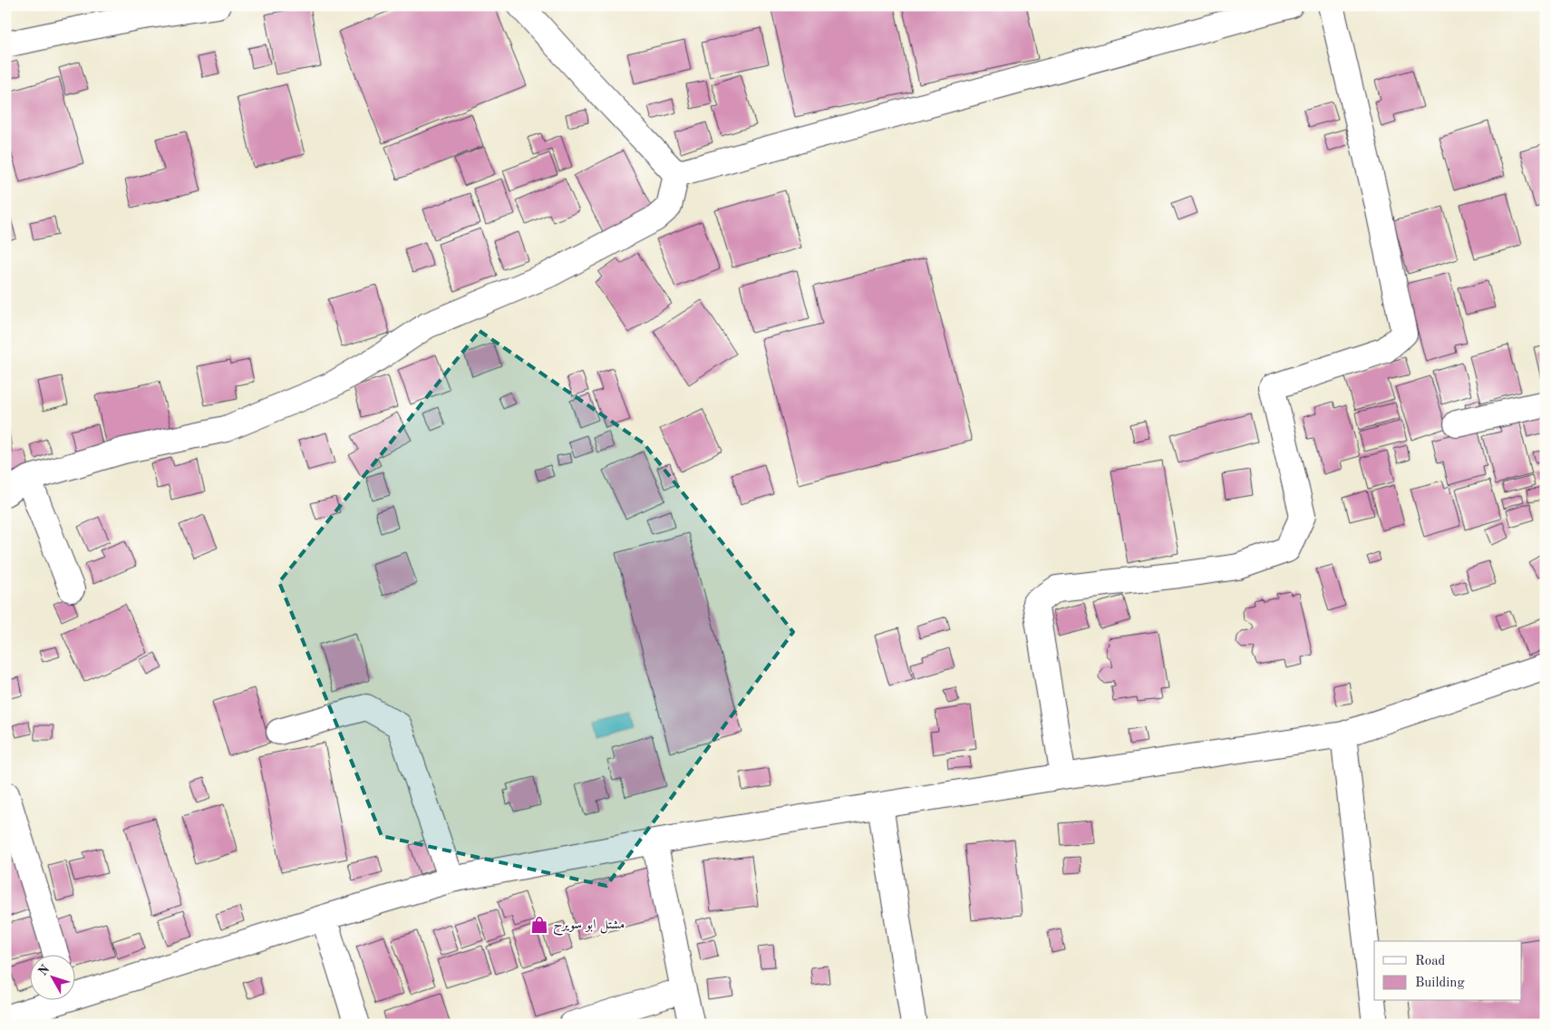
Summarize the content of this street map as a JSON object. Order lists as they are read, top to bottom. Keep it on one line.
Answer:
{"places":{"shop":["مشتل ابو سويرح"]},"legend":["Road","Building"],"north":"top left"}
